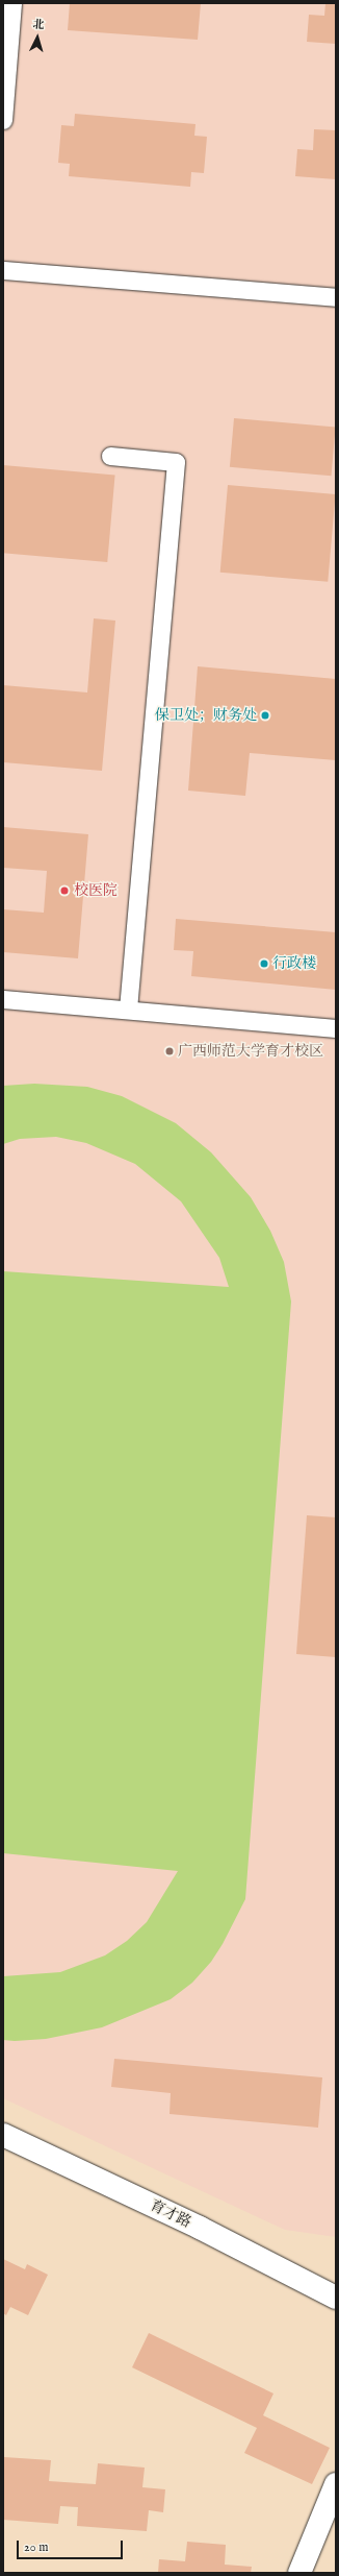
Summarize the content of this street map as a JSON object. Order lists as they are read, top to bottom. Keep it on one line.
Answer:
{"streets":{"main road":["育才路"]},"places":["保卫处；财务处","校医院","行政楼","广西师范大学育才校区"],"scale_bar":"20 m","north":"top"}
